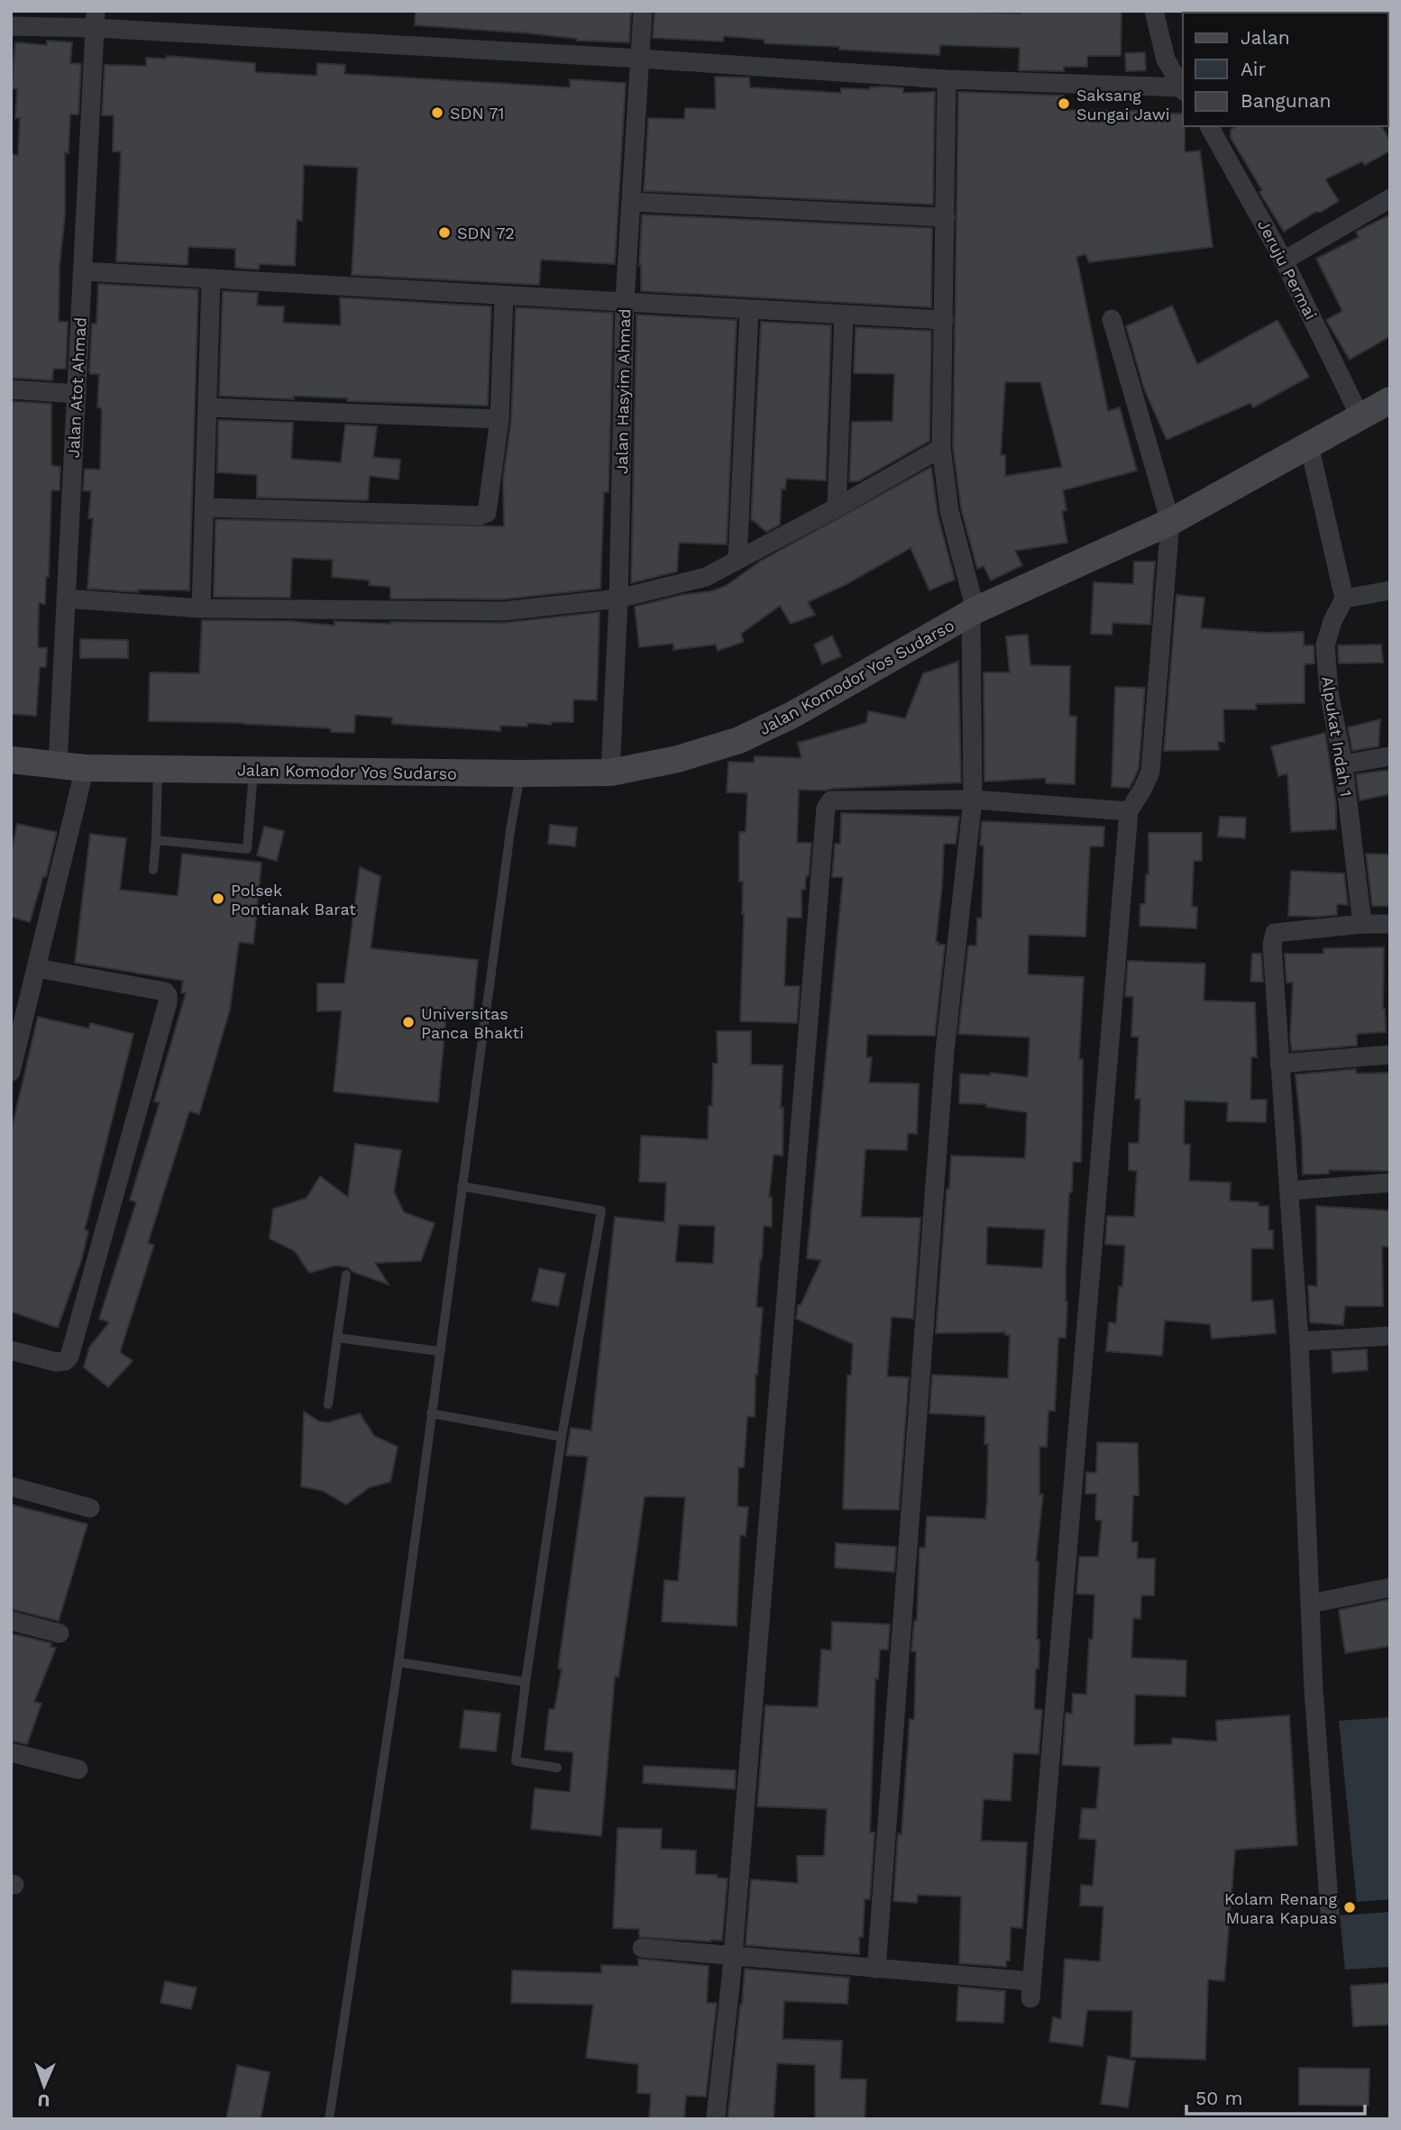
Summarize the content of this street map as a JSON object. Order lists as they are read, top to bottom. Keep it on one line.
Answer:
{"streets":{"street":["Jeruju Permai","Jalan Atot Ahmad","Jalan Hasyim Ahmad","Jalan Komodor Yos Sudarso","Alpukat Indah 1"]},"crossings":[["Jeruju Permai","Jalan Komodor Yos Sudarso"],["Jalan Atot Ahmad","Jalan Komodor Yos Sudarso"],["Jalan Hasyim Ahmad","Jalan Komodor Yos Sudarso"]],"places":["Saksang Sungai Jawi","SDN 71","SDN 72","Polsek Pontianak Barat","Universitas Panca Bhakti","Kolam Renang Muara Kapuas"],"legend":["Jalan","Air","Bangunan"],"scale_bar":"50 m","north":"bottom"}
